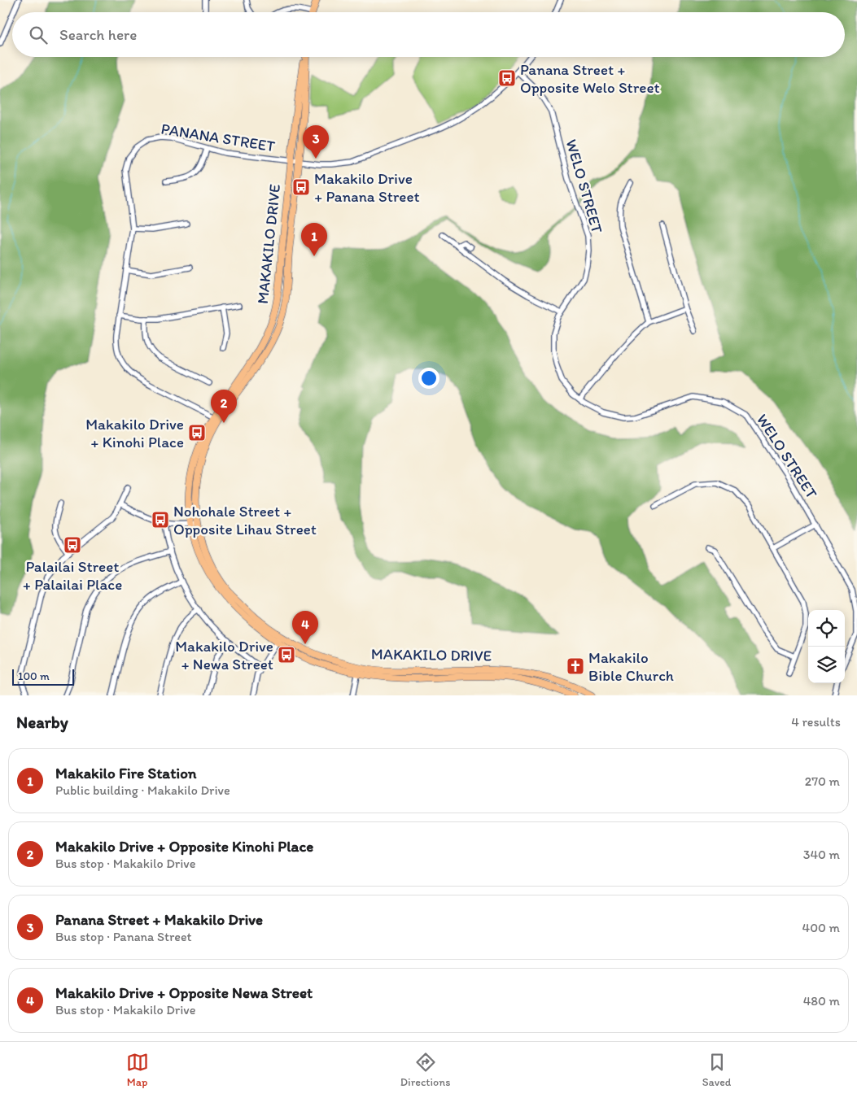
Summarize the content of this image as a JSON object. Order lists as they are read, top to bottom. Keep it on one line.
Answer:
{"streets":{"main road":["MAKAKILO DRIVE"],"street":["PANANA STREET","WELO STREET"]},"crossings":[["PANANA STREET","WELO STREET"],["PANANA STREET","MAKAKILO DRIVE"]],"places":{"bus stop":["Panana Street + Opposite Welo Street","Makakilo Drive + Panana Street","Makakilo Drive + Kinohi Place","Nohohale Street + Opposite Lihau Street","Palailai Street + Palailai Place","Makakilo Drive + Newa Street"],"church":["Makakilo Bible Church"]},"scale_bar":"100 m","page":{"search":"Search here","pins":["3","1","2","4"],"scale":"100 m","heading":["Nearby","4 results"],"list":[{"mark":"1","name":"Makakilo Fire Station","note":"Public building · Makakilo Drive","value":"270 m"},{"mark":"2","name":"Makakilo Drive + Opposite Kinohi Place","note":"Bus stop · Makakilo Drive","value":"340 m"},{"mark":"3","name":"Panana Street + Makakilo Drive","note":"Bus stop · Panana Street","value":"400 m"},{"mark":"4","name":"Makakilo Drive + Opposite Newa Street","note":"Bus stop · Makakilo Drive","value":"480 m"}],"nav":["Map","Directions","Saved"]}}
